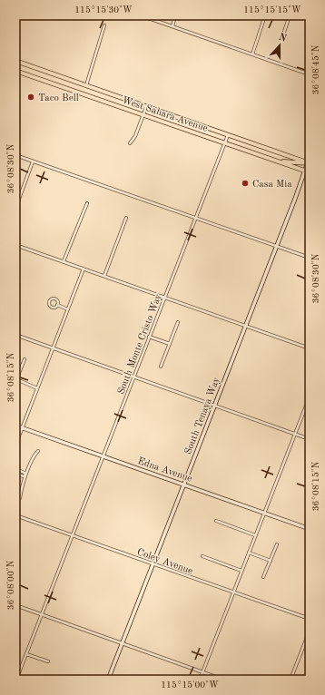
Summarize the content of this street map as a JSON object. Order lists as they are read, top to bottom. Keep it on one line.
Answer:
{"streets":{"main road":["West Sahara Avenue"],"street":["South Monte Cristo Way","South Tenaya Way","Edna Avenue","Coley Avenue"]},"crossings":[["West Sahara Avenue","South Monte Cristo Way"],["West Sahara Avenue","South Tenaya Way"],["South Monte Cristo Way","Edna Avenue"],["South Monte Cristo Way","Coley Avenue"],["South Tenaya Way","Edna Avenue"],["South Tenaya Way","Coley Avenue"]],"places":["Taco Bell","Casa Mia"],"north":"top","coordinates":["115°15'30\"W","115°15'15\"W","36°08'45\"N","36°08'30\"N","36°08'15\"N","36°08'00\"N","115°15'00\"W"]}
